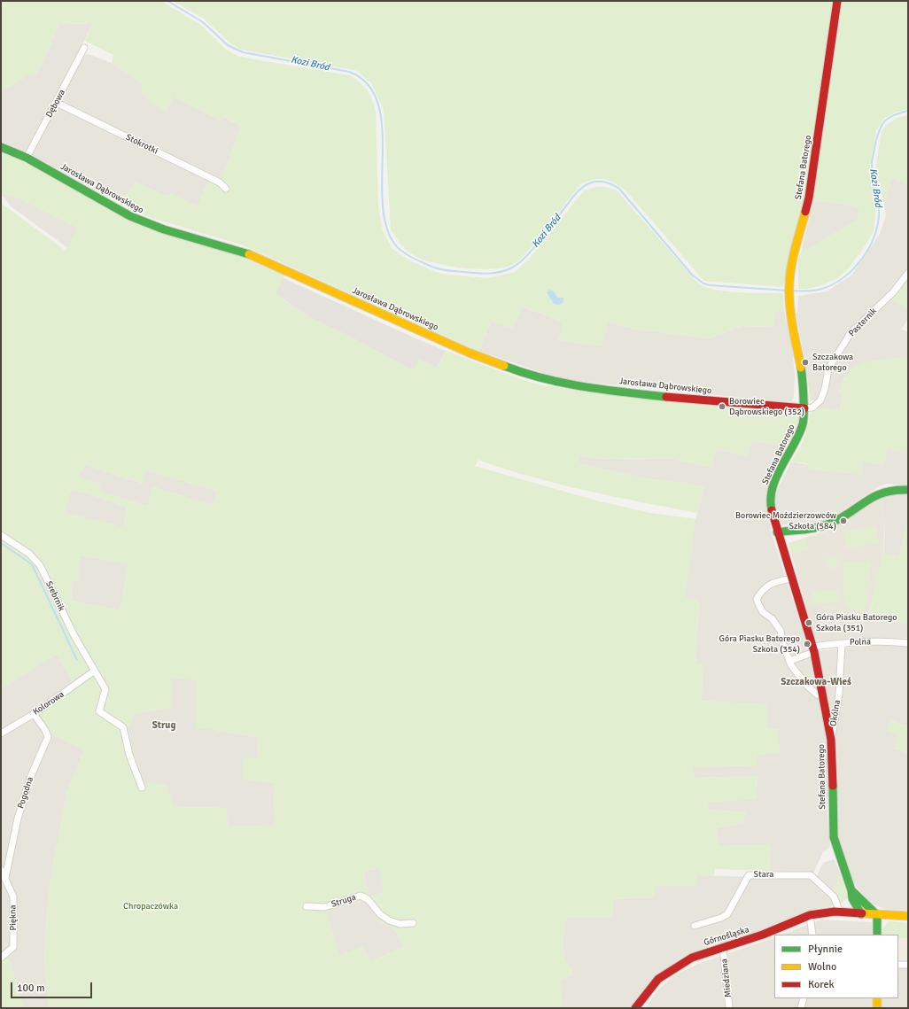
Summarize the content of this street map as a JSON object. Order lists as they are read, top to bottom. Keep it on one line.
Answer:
{"streets":{"street":["Dębowa","Stokrotki","Stefana Batorego","Jarosława Dąbrowskiego","Pasternik","Srebrnik","Polna","Kolorowa","Okólna","Pogodna","Stara","Struga","Piękna","Górnośląska","Miedziana"]},"crossings":[["Dębowa","Stokrotki"],["Dębowa","Jarosława Dąbrowskiego"],["Stefana Batorego","Jarosława Dąbrowskiego"],["Stefana Batorego","Pasternik"],["Stefana Batorego","Polna"],["Stefana Batorego","Okólna"],["Stefana Batorego","Górnośląska"],["Jarosława Dąbrowskiego","Pasternik"],["Srebrnik","Kolorowa"],["Polna","Okólna"],["Kolorowa","Pogodna"],["Pogodna","Piękna"],["Stara","Górnośląska"],["Górnośląska","Miedziana"]],"districts":["Szczakowa-Wieś","Strug"],"water":["Kozi Bród"],"parks":["Chropaczówka"],"places":["Szczakowa Batorego","Borowiec Dąbrowskiego (352)","Borowiec Moździerzowców Szkoła (584)","Góra Piasku Batorego Szkoła (351)","Góra Piasku Batorego Szkoła (354)"],"legend":["Płynnie","Wolno","Korek"],"scale_bar":"100 m"}
